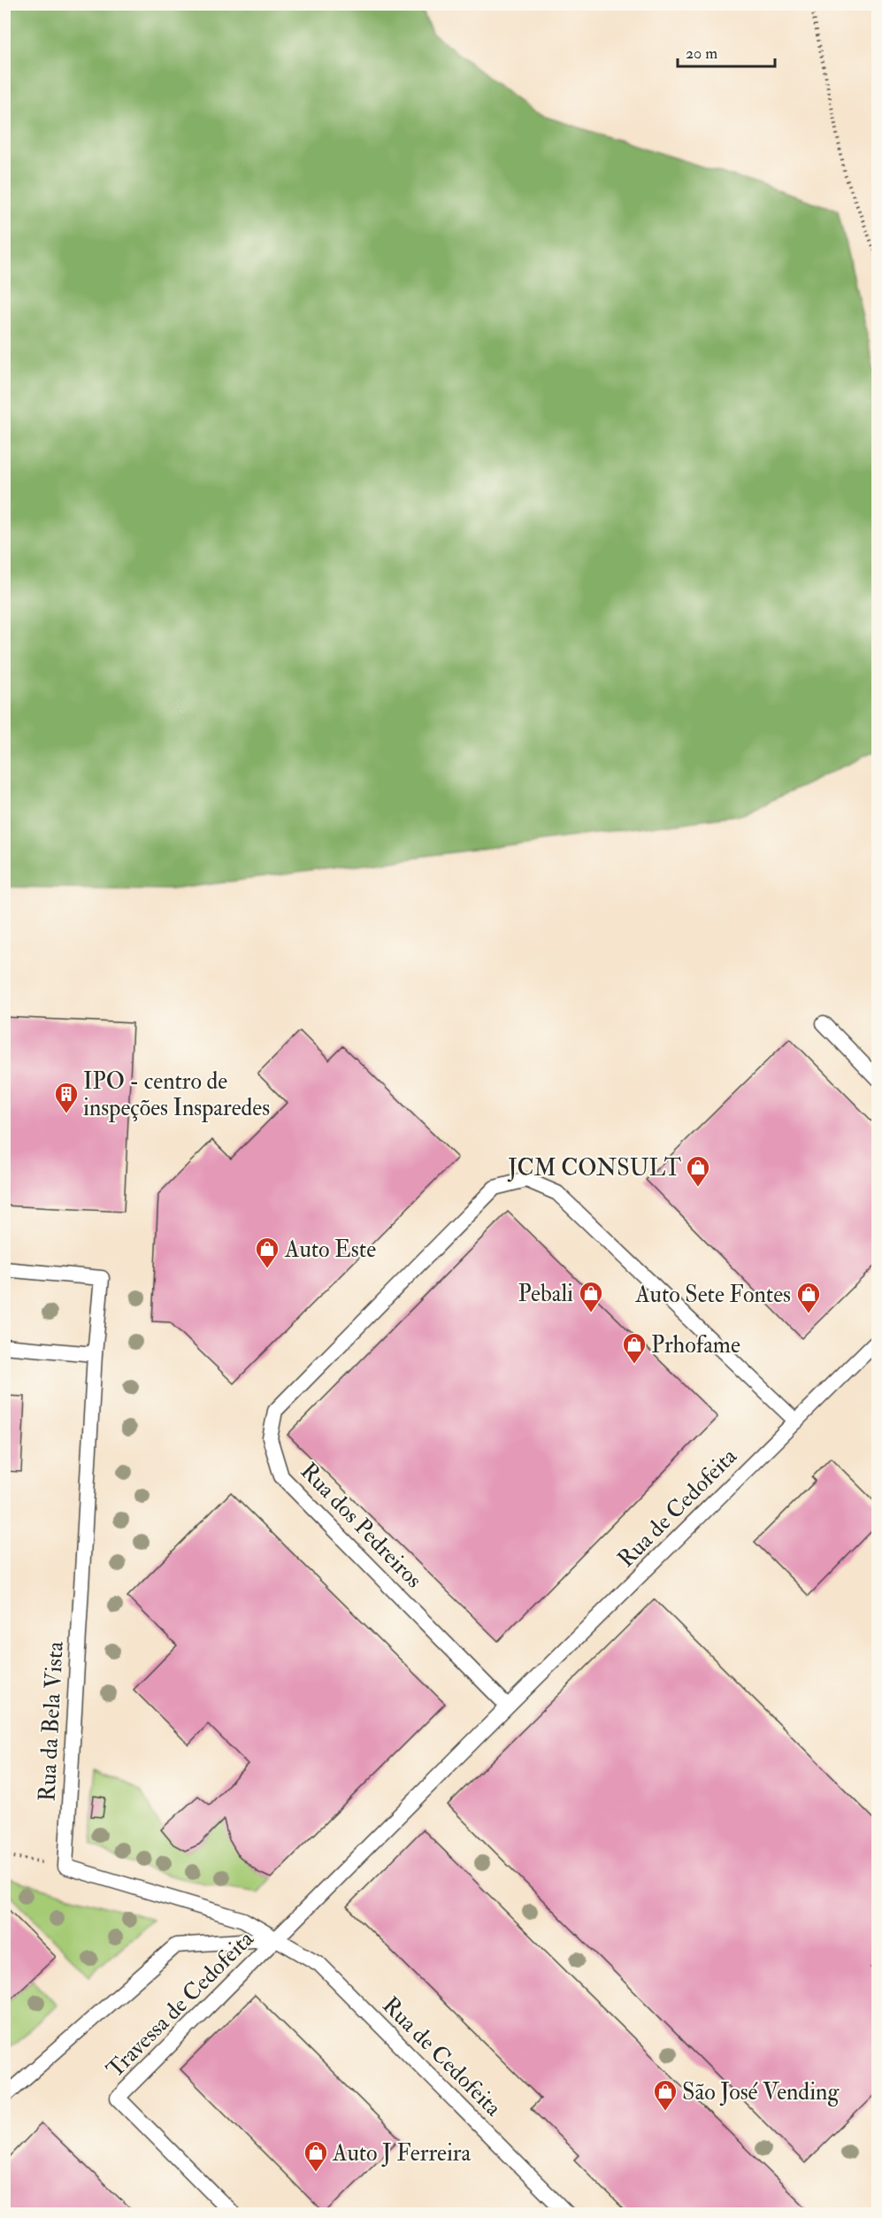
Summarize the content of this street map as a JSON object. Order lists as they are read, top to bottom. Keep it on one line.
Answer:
{"streets":{"lane":["Rua de Cedofeita","Rua dos Pedreiros","Rua da Bela Vista","Travessa de Cedofeita"]},"crossings":[["Rua de Cedofeita","Rua dos Pedreiros"],["Rua de Cedofeita","Travessa de Cedofeita"]],"places":{"building":["IPO - centro de inspeções Insparedes"],"shop":["JCM CONSULT","Auto Este","Pebali","Auto Sete Fontes","Prhofame","São José Vending","Auto J Ferreira"]},"scale_bar":"20 m"}
